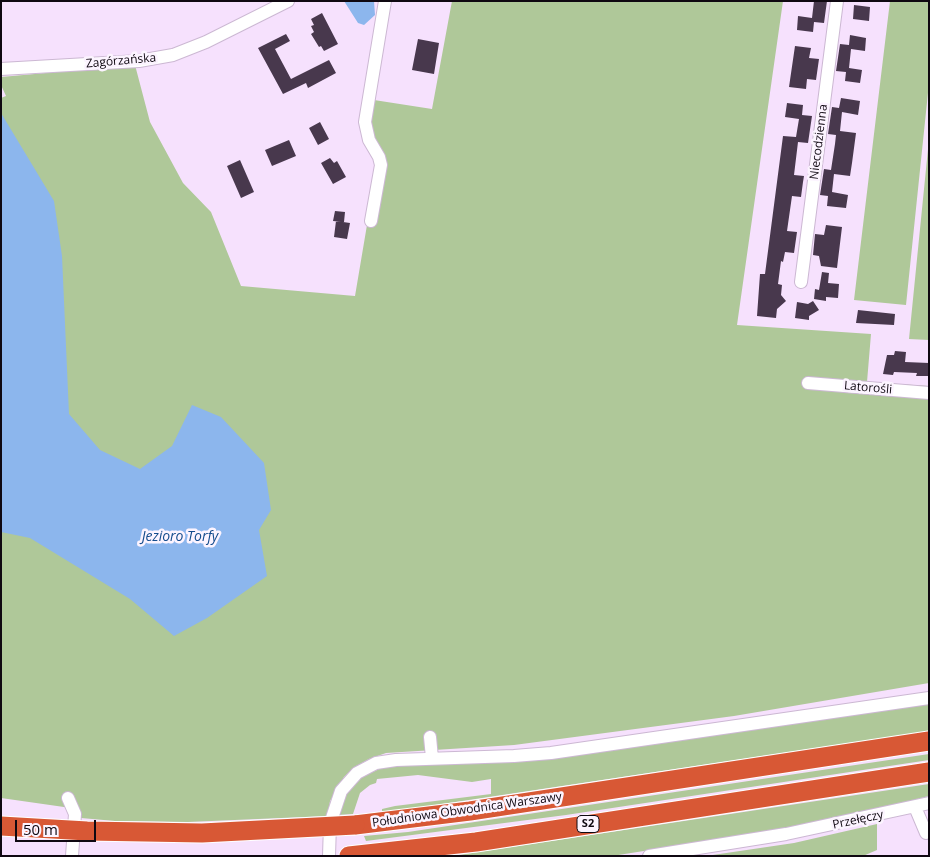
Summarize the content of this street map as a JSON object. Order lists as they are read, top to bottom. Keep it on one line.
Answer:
{"streets":{"highway":["Południowa Obwodnica Warszawy","S2"],"street":["Zagórzańska","Niecodzienna","Latorośli","Przełęczy"]},"water":["Jezioro Torfy"],"scale_bar":"50 m"}
